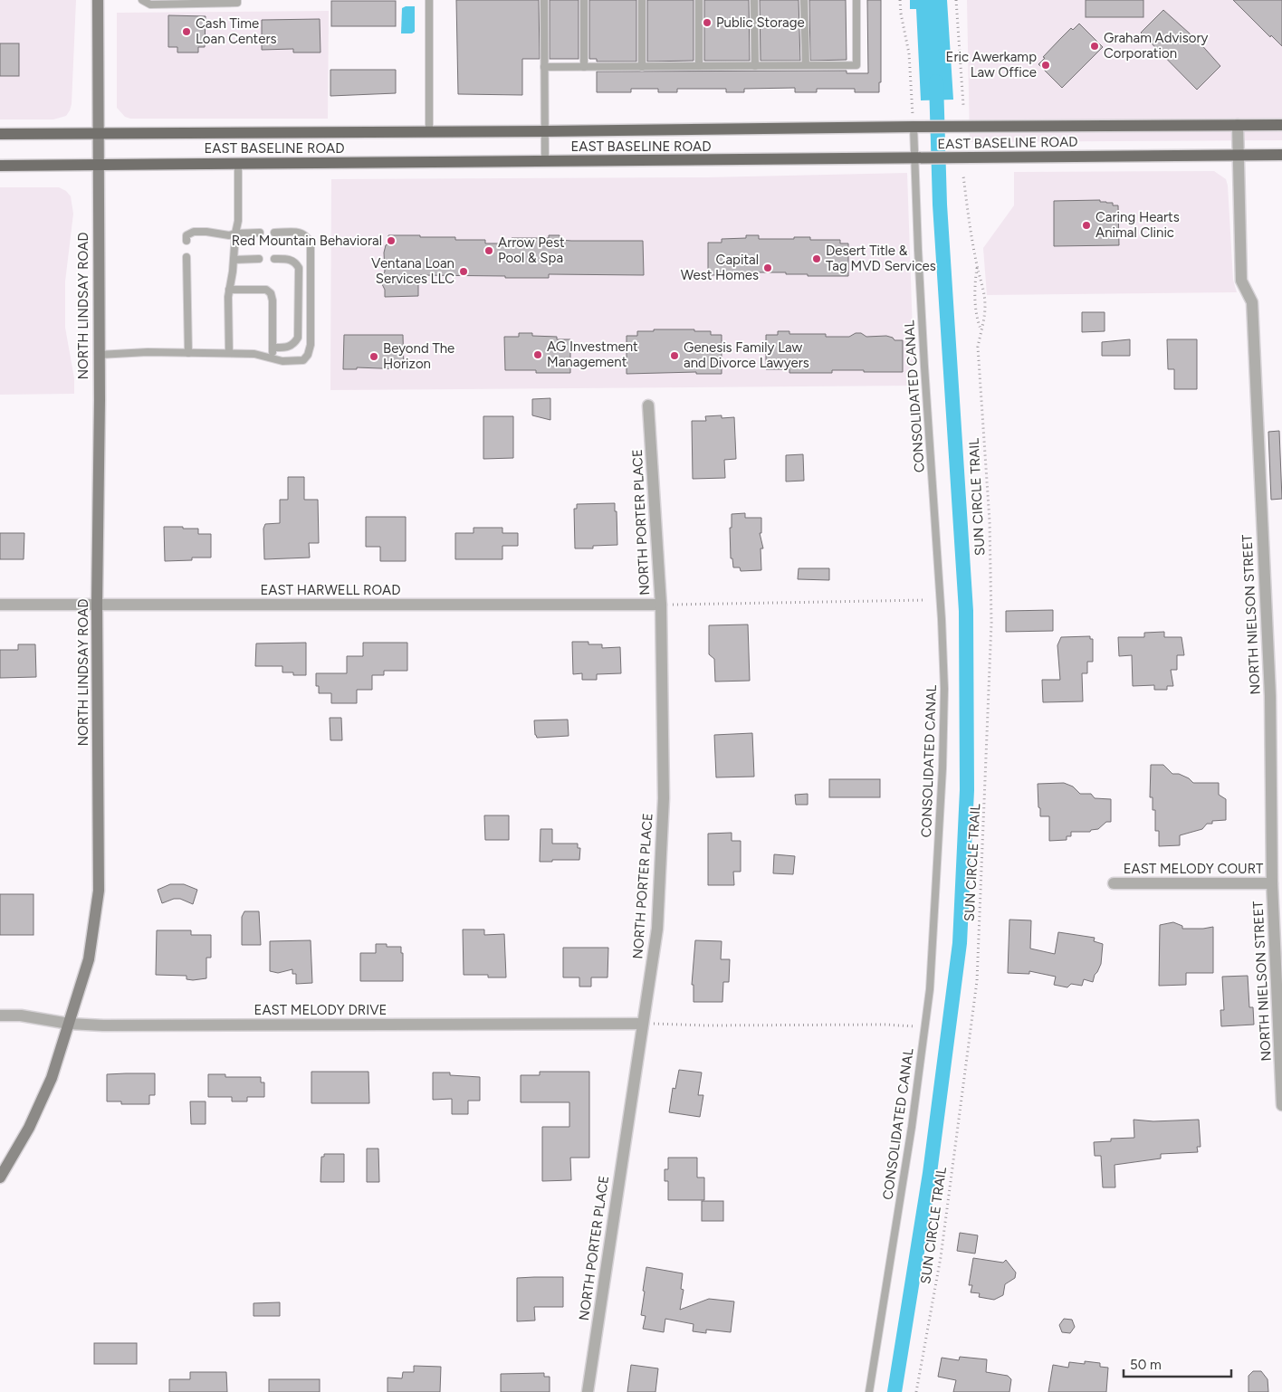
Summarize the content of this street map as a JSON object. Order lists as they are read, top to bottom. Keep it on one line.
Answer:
{"streets":{"main road":["EAST BASELINE ROAD","NORTH LINDSAY ROAD"],"street":["NORTH PORTER PLACE","EAST HARWELL ROAD","NORTH NIELSON STREET","EAST MELODY COURT","EAST MELODY DRIVE"],"lane":["CONSOLIDATED CANAL"],"path":["SUN CIRCLE TRAIL"]},"crossings":[["EAST BASELINE ROAD","NORTH LINDSAY ROAD"],["EAST BASELINE ROAD","CONSOLIDATED CANAL"],["EAST BASELINE ROAD","NORTH NIELSON STREET"],["NORTH LINDSAY ROAD","EAST HARWELL ROAD"],["NORTH LINDSAY ROAD","EAST MELODY DRIVE"],["NORTH PORTER PLACE","EAST HARWELL ROAD"],["NORTH PORTER PLACE","EAST MELODY DRIVE"],["NORTH NIELSON STREET","EAST MELODY COURT"]],"places":["Public Storage","Cash Time Loan Centers","Graham Advisory Corporation","Eric Awerkamp Law Office","Caring Hearts Animal Clinic","Red Mountain Behavioral","Arrow Pest Pool & Spa","Desert Title & Tag MVD Services","Capital West Homes","Ventana Loan Services LLC","AG Investment Management","Genesis Family Law and Divorce Lawyers","Beyond The Horizon"],"scale_bar":"50 m"}
